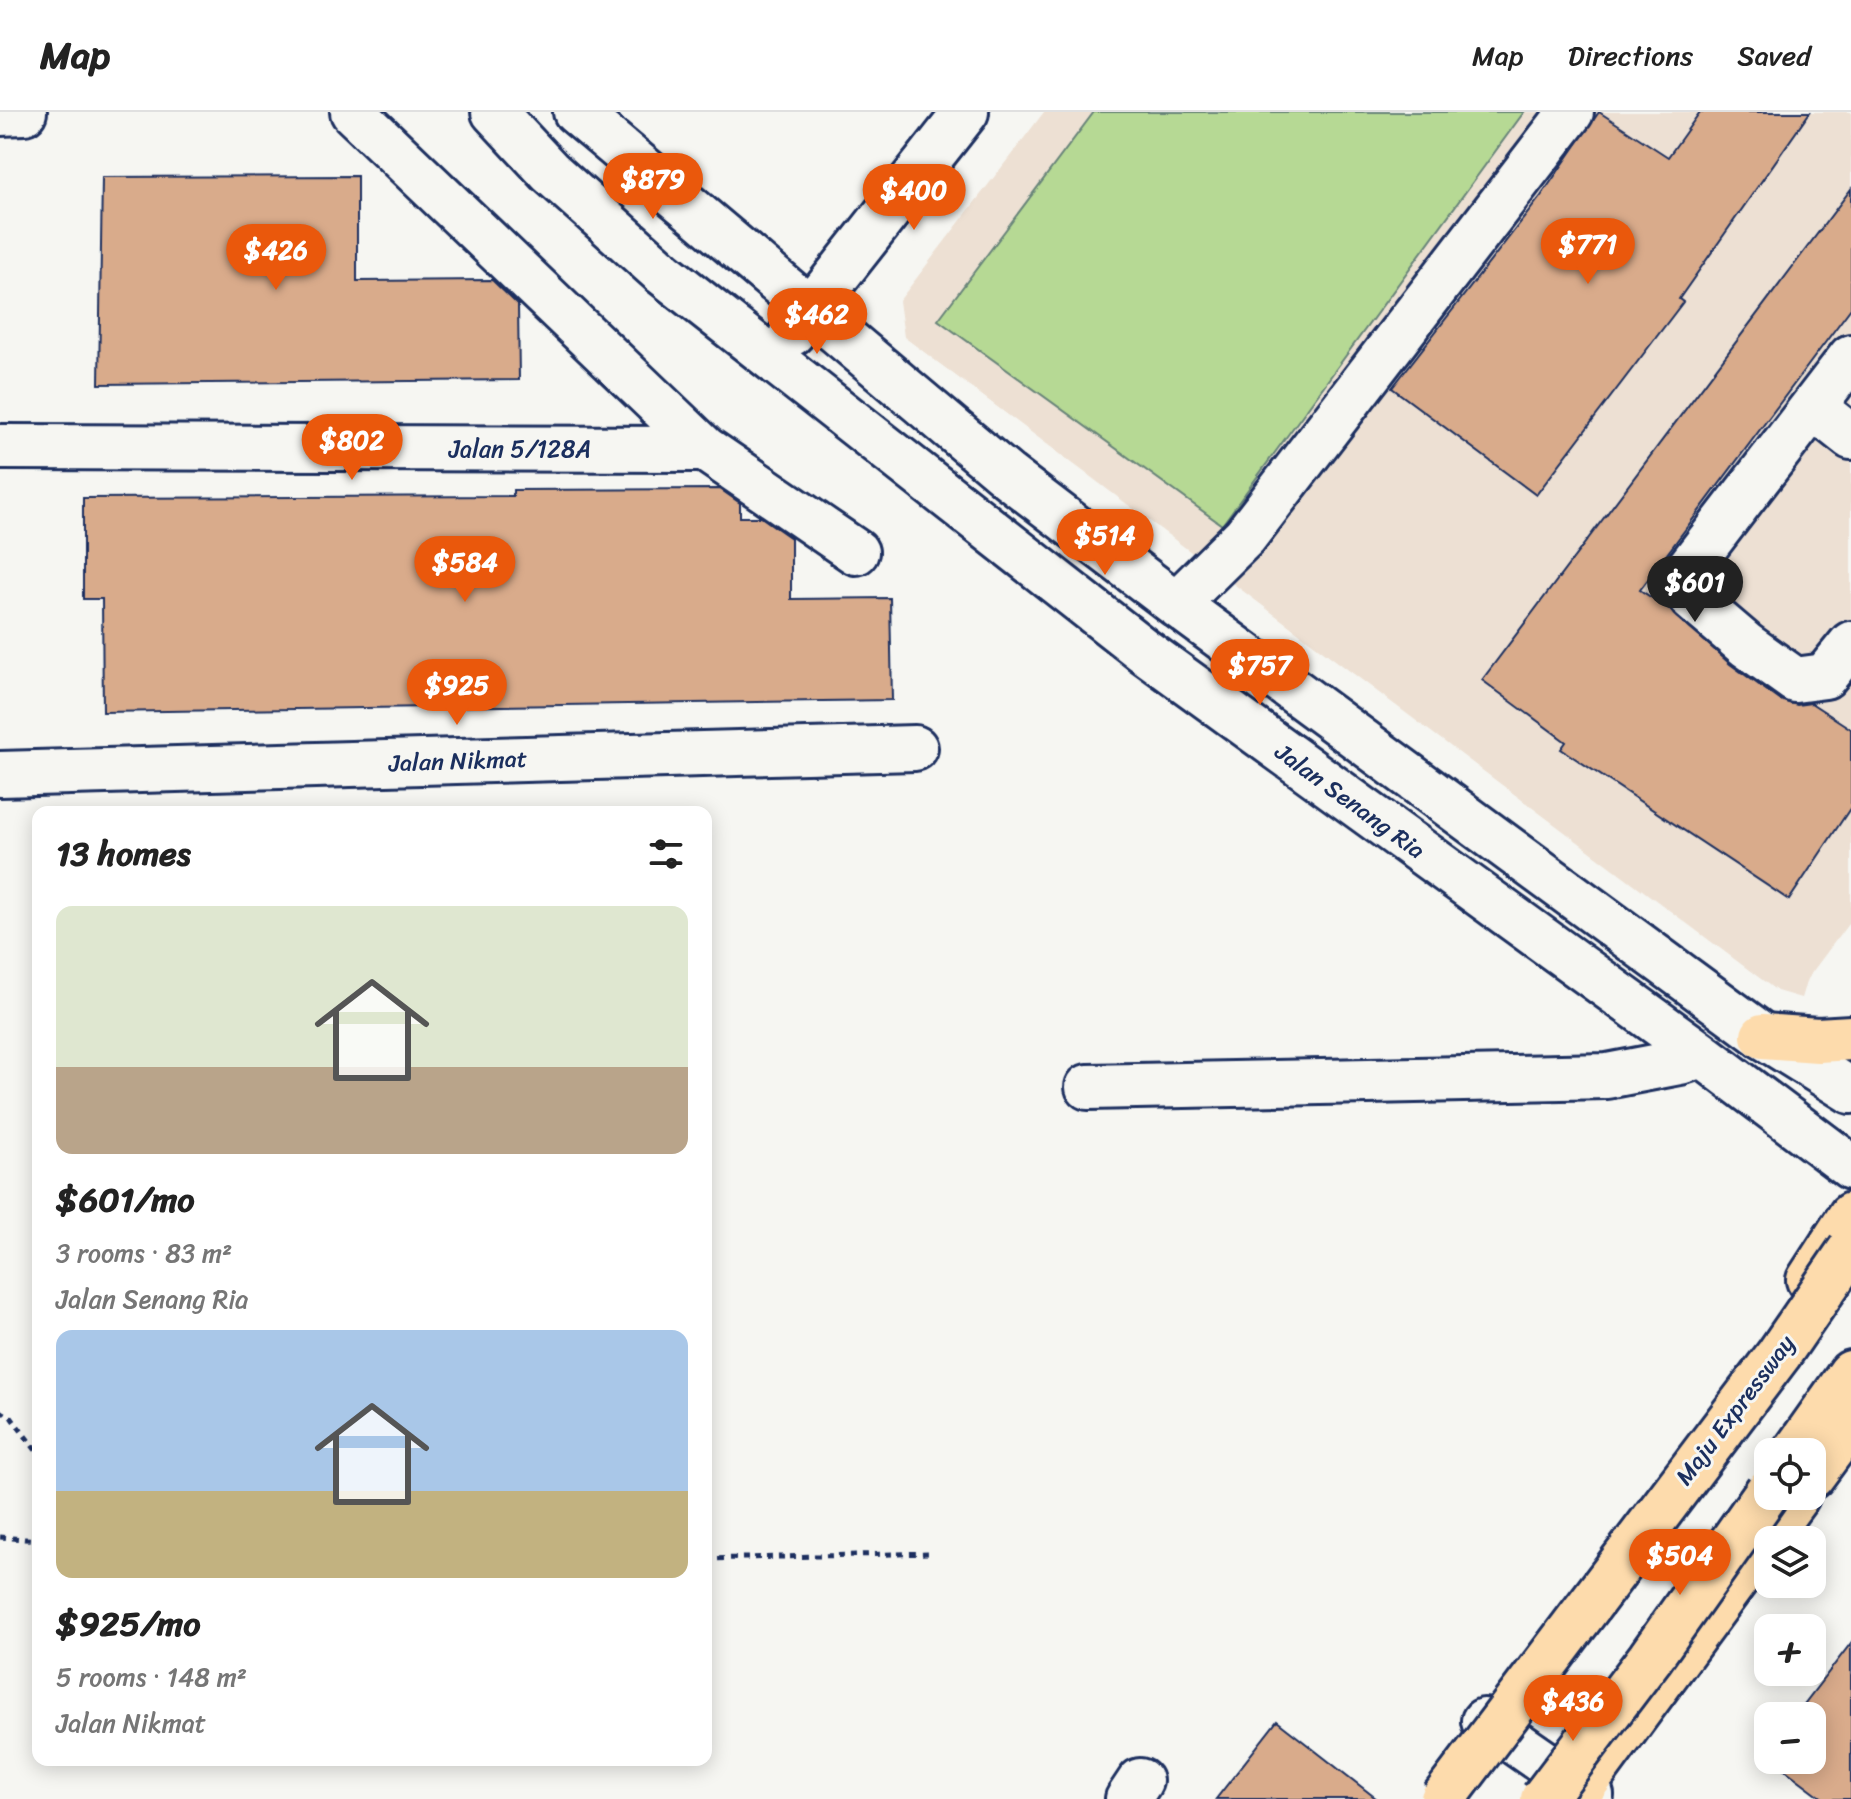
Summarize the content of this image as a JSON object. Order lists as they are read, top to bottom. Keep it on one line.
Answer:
{"streets":{"main road":["Maju Expressway"],"street":["Jalan 5/128A","Jalan Nikmat","Jalan Senang Ria"]},"page":{"header":"Map","nav":["Map","Directions","Saved"],"price":["$879","$400","$771","$426","$462","$802","$514","$584","$601","$757","$925","$504","$436"],"heading":"13 homes","list":[{"name":"$601/mo","note":"3 rooms · 83 m² · Jalan Senang Ria"},{"name":"$925/mo","note":"5 rooms · 148 m² · Jalan Nikmat"}],"map_buttons":["+","−"]}}
